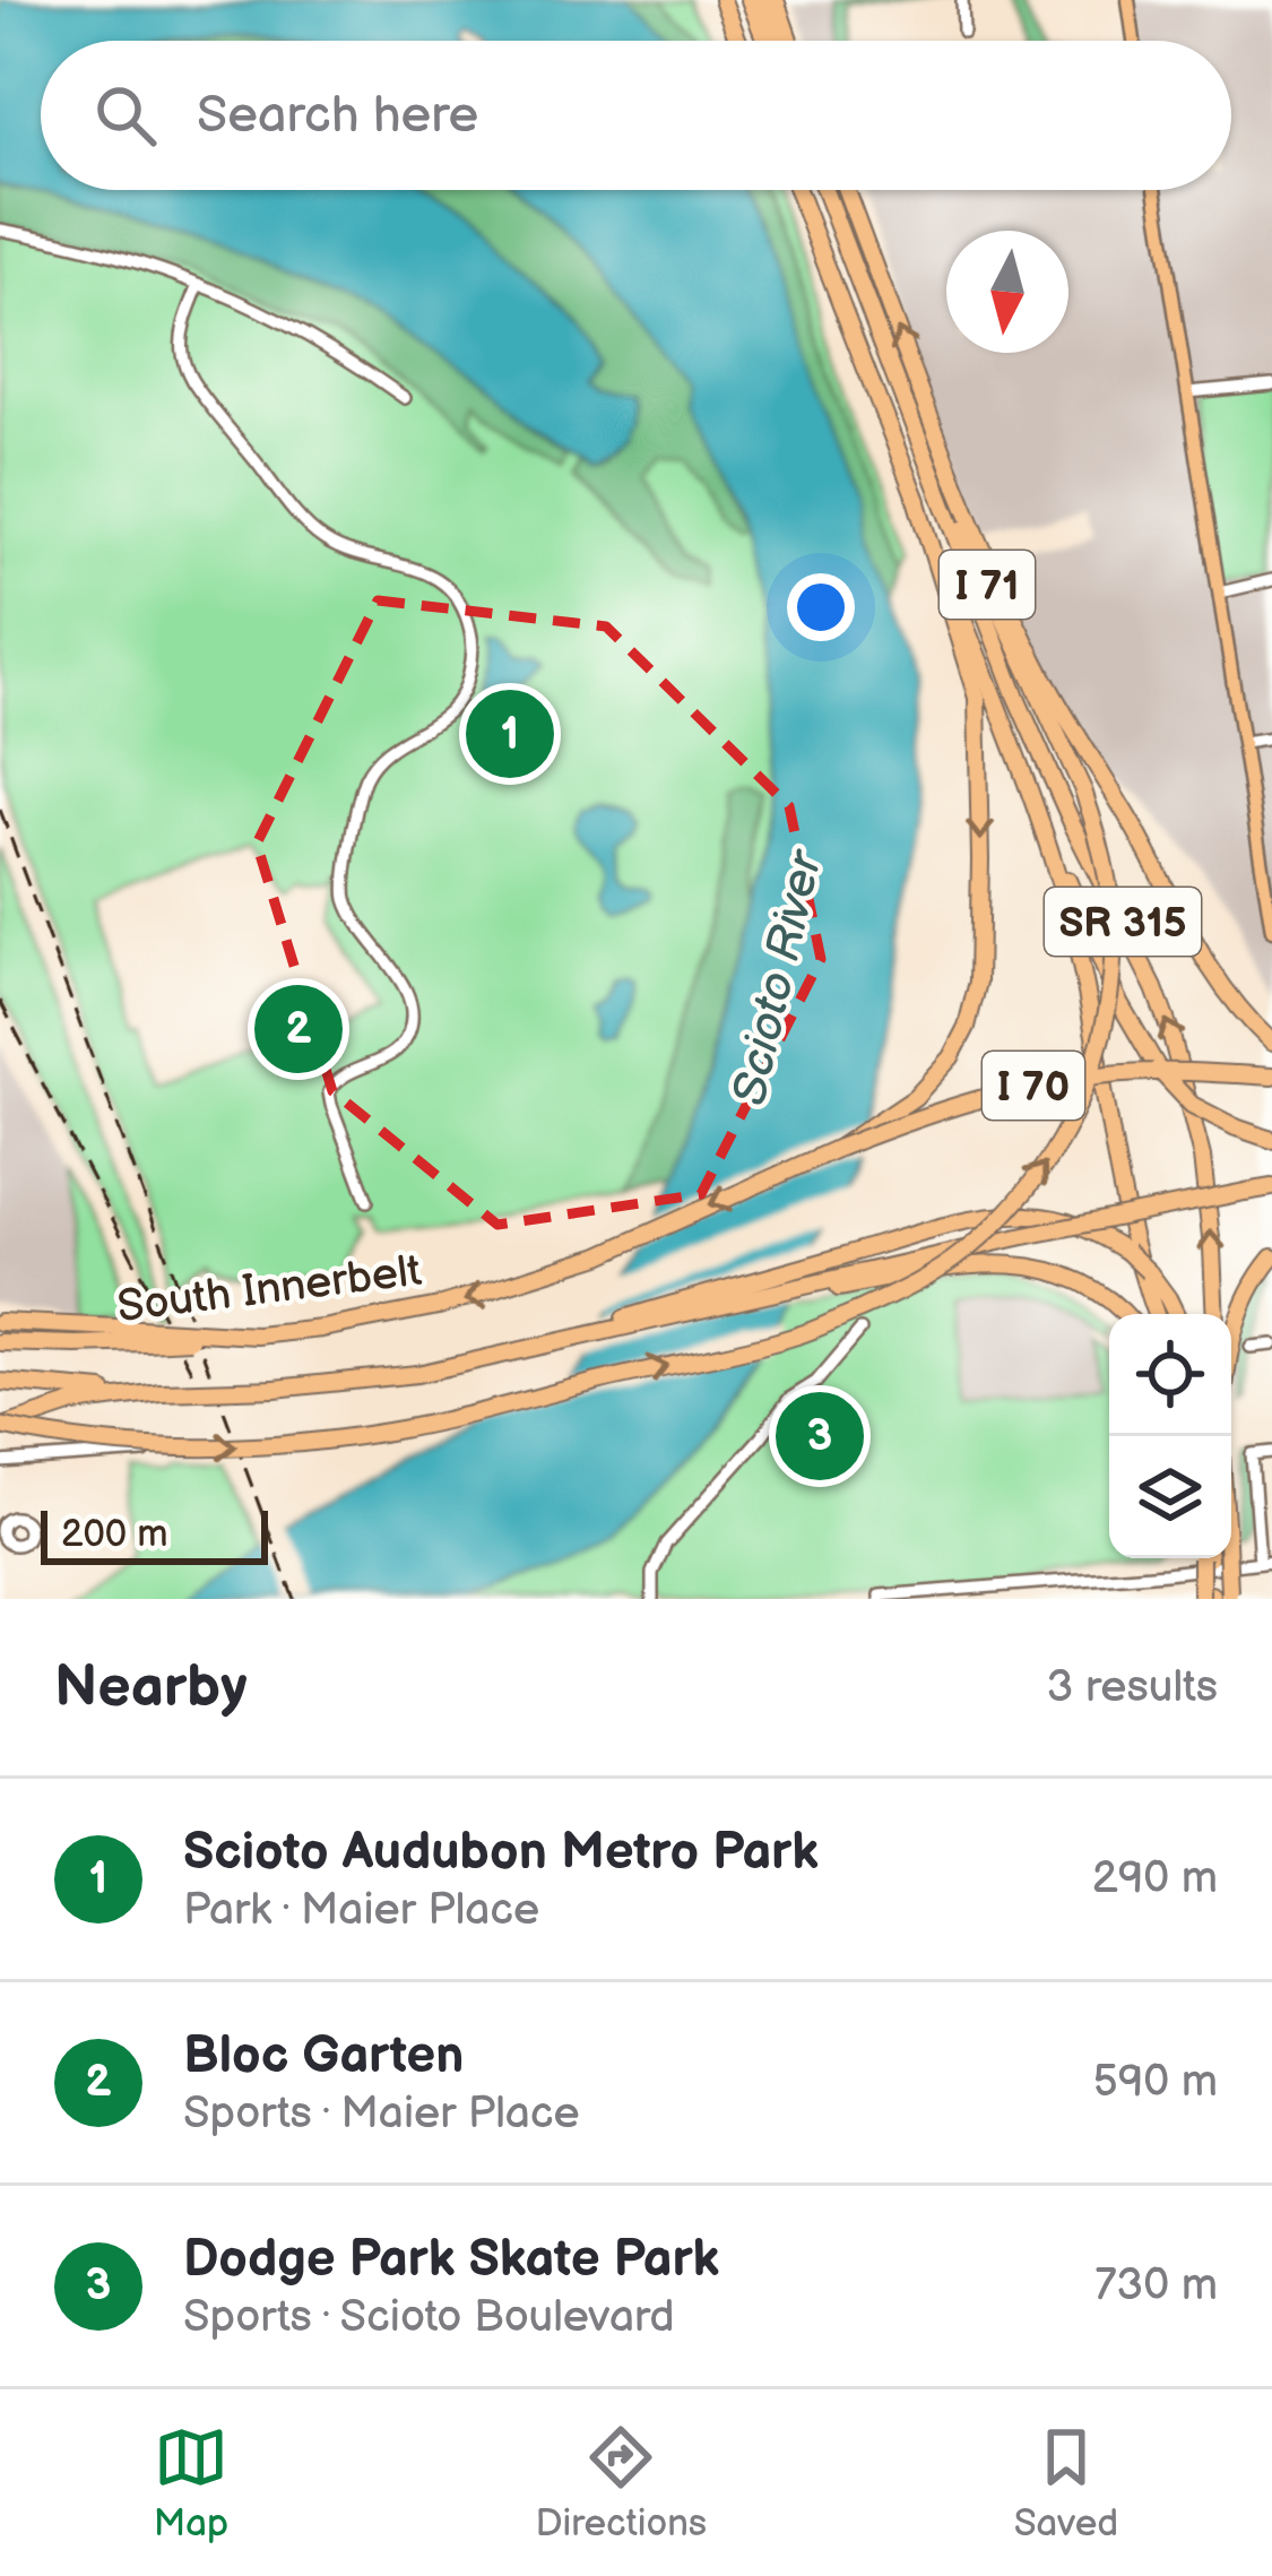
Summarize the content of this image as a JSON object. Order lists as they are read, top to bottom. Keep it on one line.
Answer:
{"streets":{"highway":["I 71","SR 315","I 70","South Innerbelt"]},"crossings":[["I 71","SR 315"],["I 71","South Innerbelt"]],"water":["Scioto River"],"scale_bar":"200 m","north":"bottom","page":{"search":"Search here","pins":["1","2","3"],"scale":"200 m","heading":["Nearby","3 results"],"list":[{"mark":"1","name":"Scioto Audubon Metro Park","note":"Park · Maier Place","value":"290 m"},{"mark":"2","name":"Bloc Garten","note":"Sports · Maier Place","value":"590 m"},{"mark":"3","name":"Dodge Park Skate Park","note":"Sports · Scioto Boulevard","value":"730 m"}],"nav":["Map","Directions","Saved"]}}
